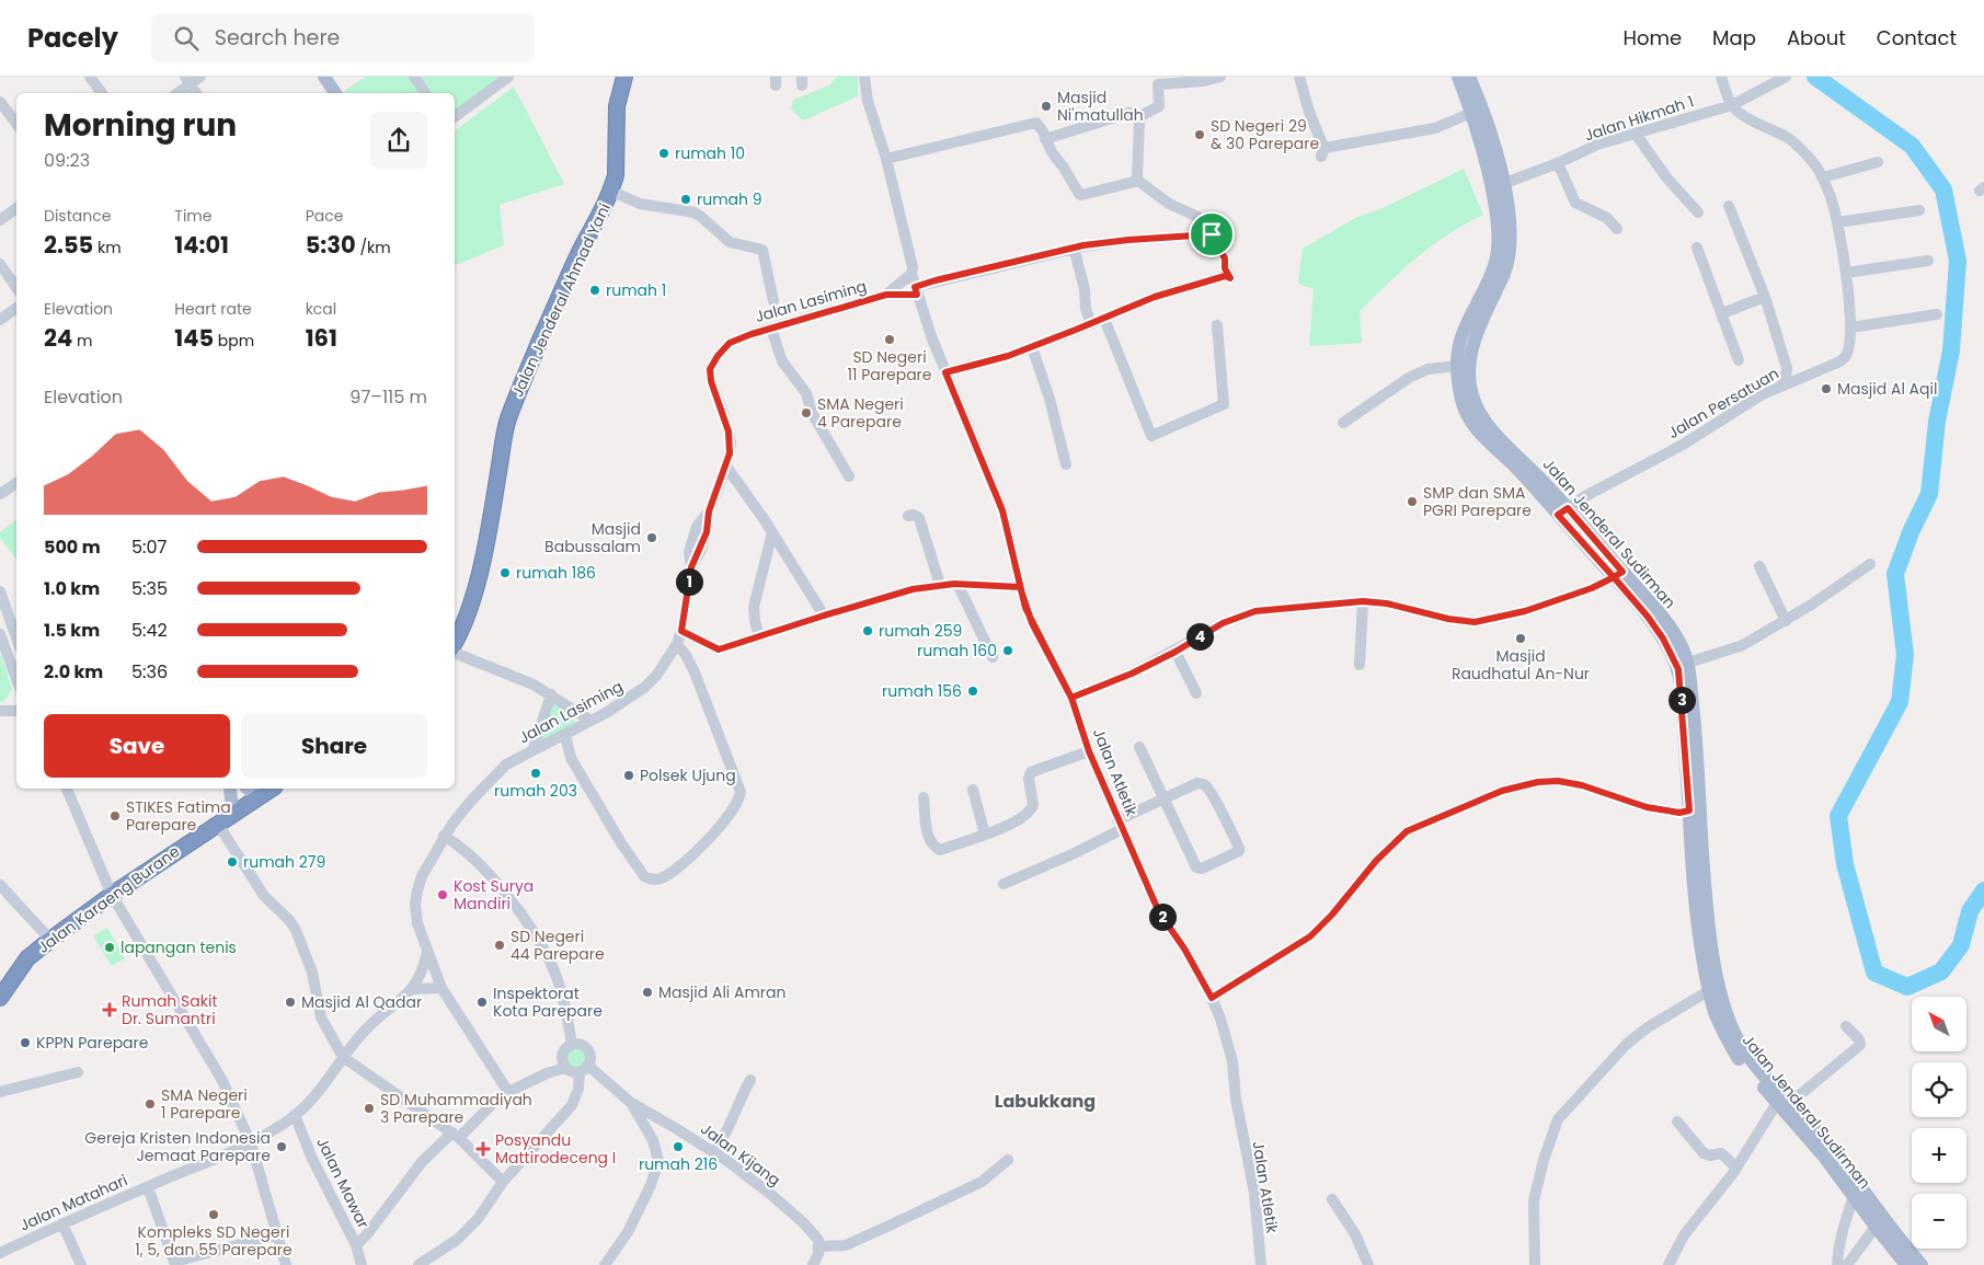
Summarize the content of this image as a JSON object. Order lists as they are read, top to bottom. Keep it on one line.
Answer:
{"streets":{"highway":["Jalan Jenderal Ahmad Yani","Jalan Karaeng Burane"],"main road":["Jalan Jenderal Sudirman"],"street":["Jalan Hikmah 1","Jalan Lasiming","Jalan Persatuan","Jalan Atletik","Jalan Kijang","Jalan Mawar","Jalan Matahari"]},"crossings":[["Jalan Hikmah 1","Jalan Persatuan"],["Jalan Hikmah 1","Jalan Jenderal Sudirman"],["Jalan Persatuan","Jalan Jenderal Sudirman"],["Jalan Mawar","Jalan Matahari"]],"districts":["Labukkang"],"places":{"other":["Masjid Ni'matullah","SD Negeri 29 & 30 Parepare","rumah 10","rumah 9","rumah 1","SD Negeri 11 Parepare","Masjid Al Aqil","SMA Negeri 4 Parepare","SMP dan SMA PGRI Parepare","Masjid Babussalam","rumah 186","rumah 259","Masjid Raudhatul An-Nur","rumah 160","rumah 156","rumah 203","Polsek Ujung","STIKES Fatima Parepare","rumah 279","Kost Surya Mandiri","SD Negeri 44 Parepare","lapangan tenis","Masjid Ali Amran","Masjid Al Qadar","Inspektorat Kota Parepare","KPPN Parepare","SMA Negeri 1 Parepare","SD Muhammadiyah 3 Parepare","Gereja Kristen Indonesia Jemaat Parepare","rumah 216","Kompleks SD Negeri 1, 5, dan 55 Parepare"],"health":["Rumah Sakit Dr. Sumantri","Posyandu Mattirodeceng I"]},"north":"top left","page":{"header":"Pacely","search":"Search here","nav":["Home","Map","About","Contact"],"heading":["Morning run","09:23"],"stats":[["Distance","2.55 km"],["Time","14:01"],["Pace","5:30 /km"],["Elevation","24 m"],["Heart rate","145 bpm"],["kcal","161"]],"chart":["Elevation","97–115 m"],"list":[{"name":"500 m","note":"5:07"},{"name":"1.0 km","note":"5:35"},{"name":"1.5 km","note":"5:42"},{"name":"2.0 km","note":"5:36"}],"pins":["1","4","3","2"],"buttons":["Save","Share"],"map_buttons":["+","−"]}}
